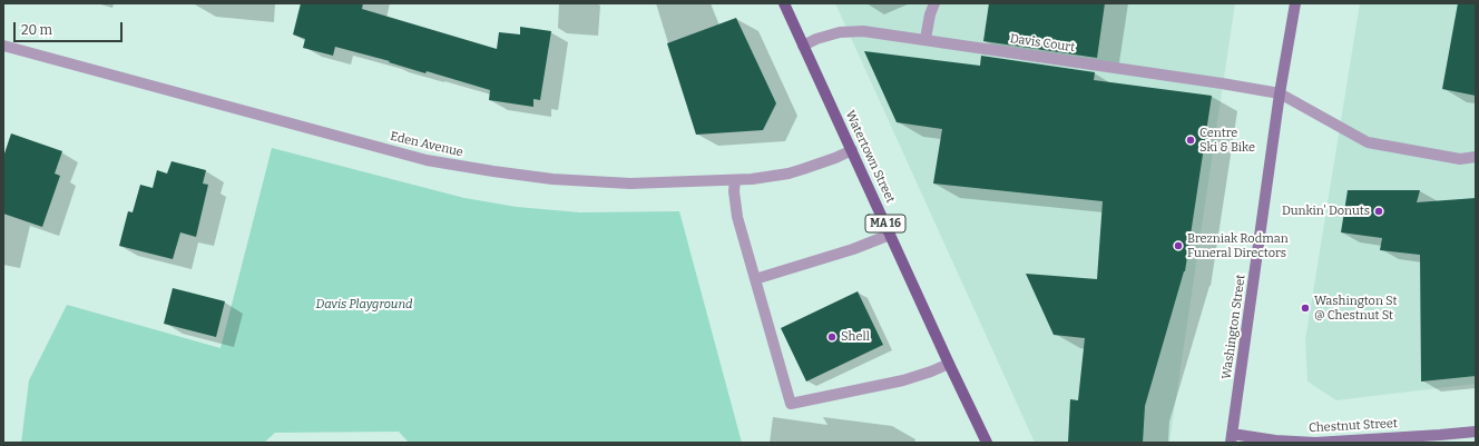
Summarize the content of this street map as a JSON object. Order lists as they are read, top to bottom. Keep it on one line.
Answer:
{"streets":{"main road":["Watertown Street","MA 16","Washington Street","Chestnut Street"],"street":["Davis Court","Eden Avenue"]},"crossings":[["Davis Court","Watertown Street"],["Davis Court","Washington Street"],["Eden Avenue","Watertown Street"],["Washington Street","Chestnut Street"]],"parks":["Davis Playground"],"places":["Centre Ski & Bike","Dunkin' Donuts","Brezniak Rodman Funeral Directors","Washington St @ Chestnut St","Shell"],"scale_bar":"20 m"}
